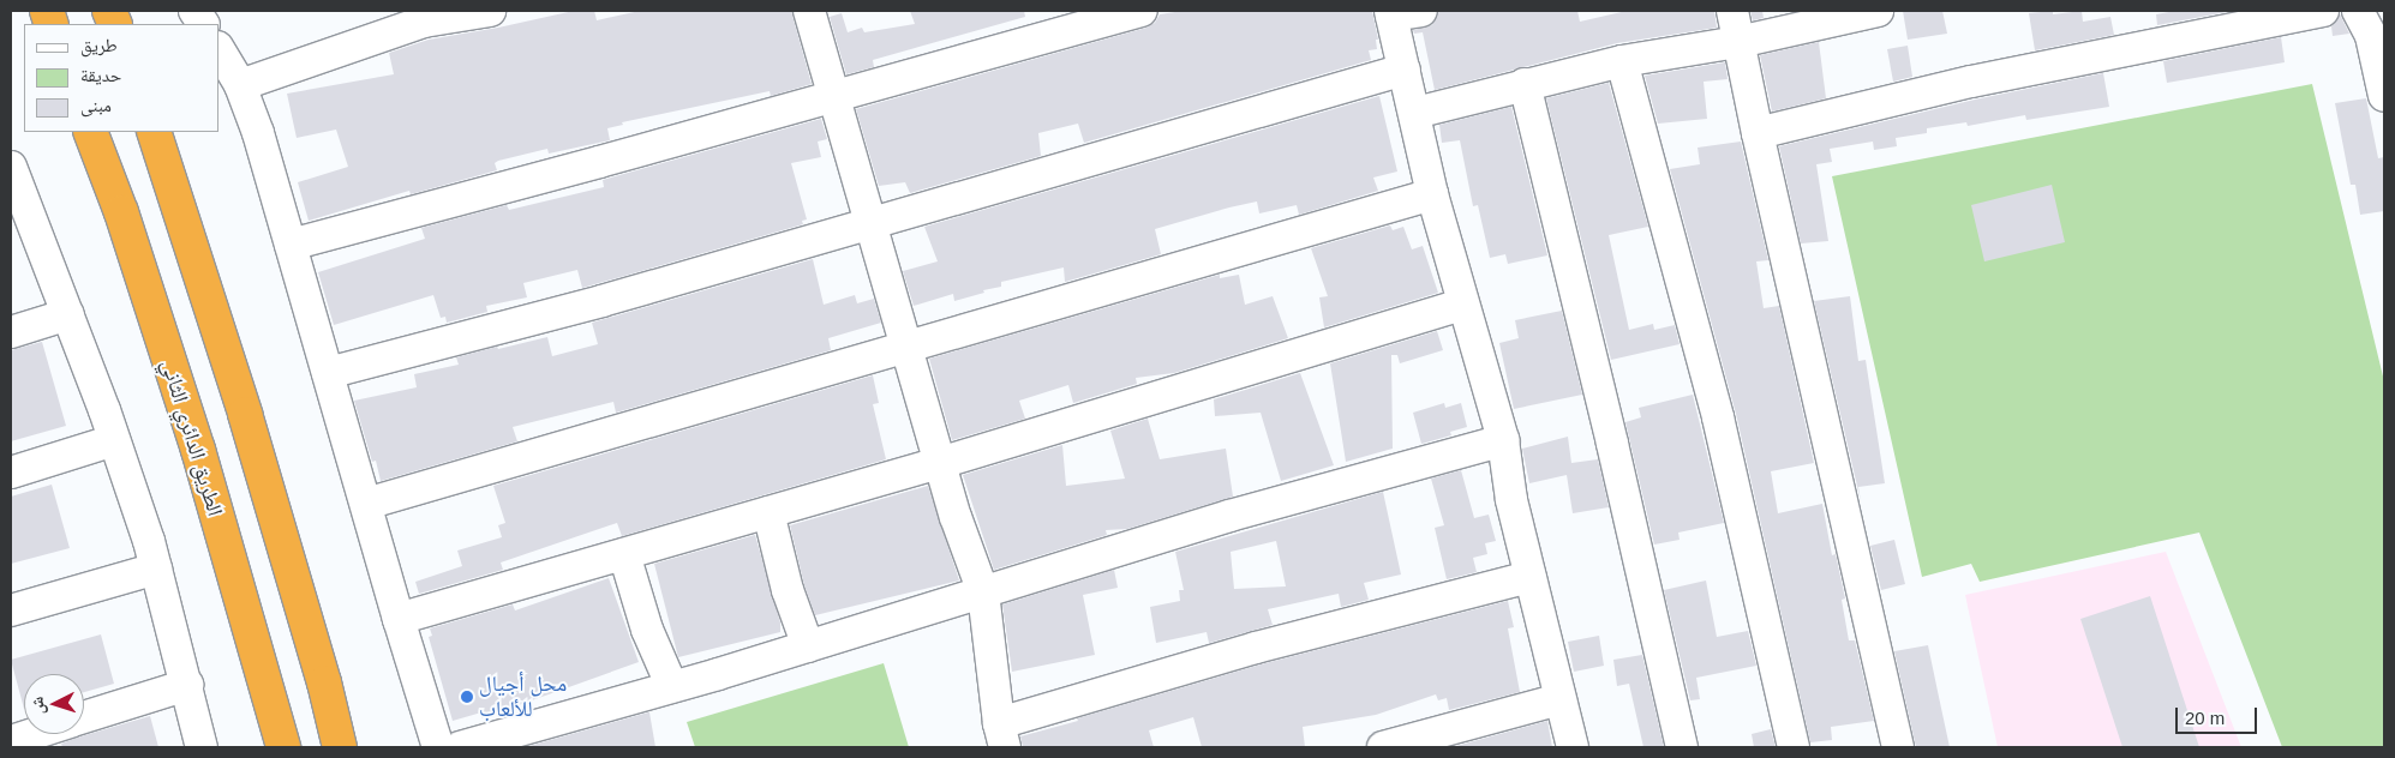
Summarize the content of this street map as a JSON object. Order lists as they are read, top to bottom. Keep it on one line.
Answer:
{"streets":{"highway":["الطريق الدائري الثاني"]},"places":["محل أجيال للألعاب"],"legend":["طريق","حديقة","مبنى"],"scale_bar":"20 m","north":"left"}
